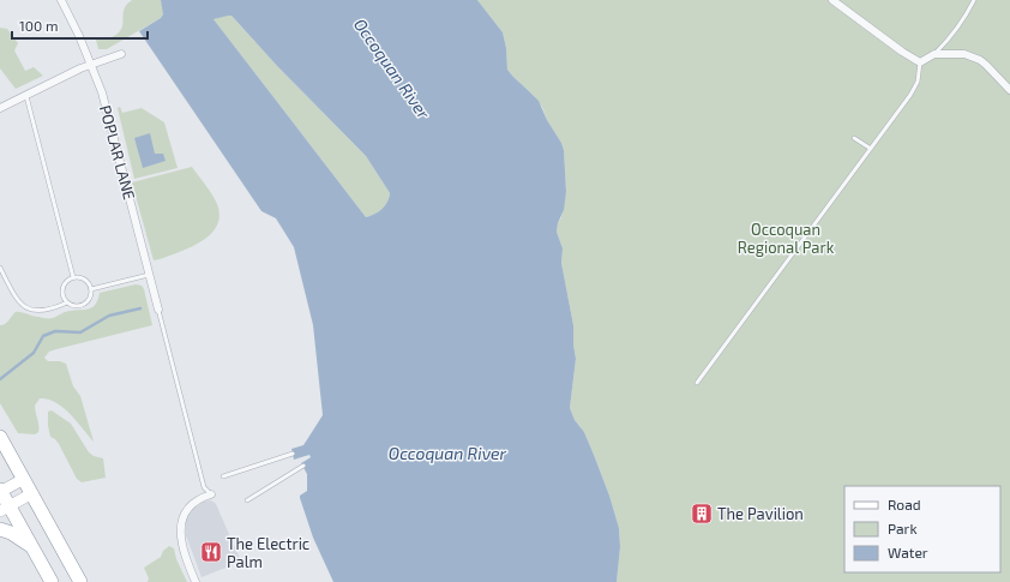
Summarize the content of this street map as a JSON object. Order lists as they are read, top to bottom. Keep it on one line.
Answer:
{"streets":{"street":["POPLAR LANE"]},"water":["Occoquan River"],"parks":["Occoquan Regional Park"],"places":{"building":["The Pavilion"],"restaurant":["The Electric Palm"]},"legend":["Road","Park","Water"],"scale_bar":"100 m"}
